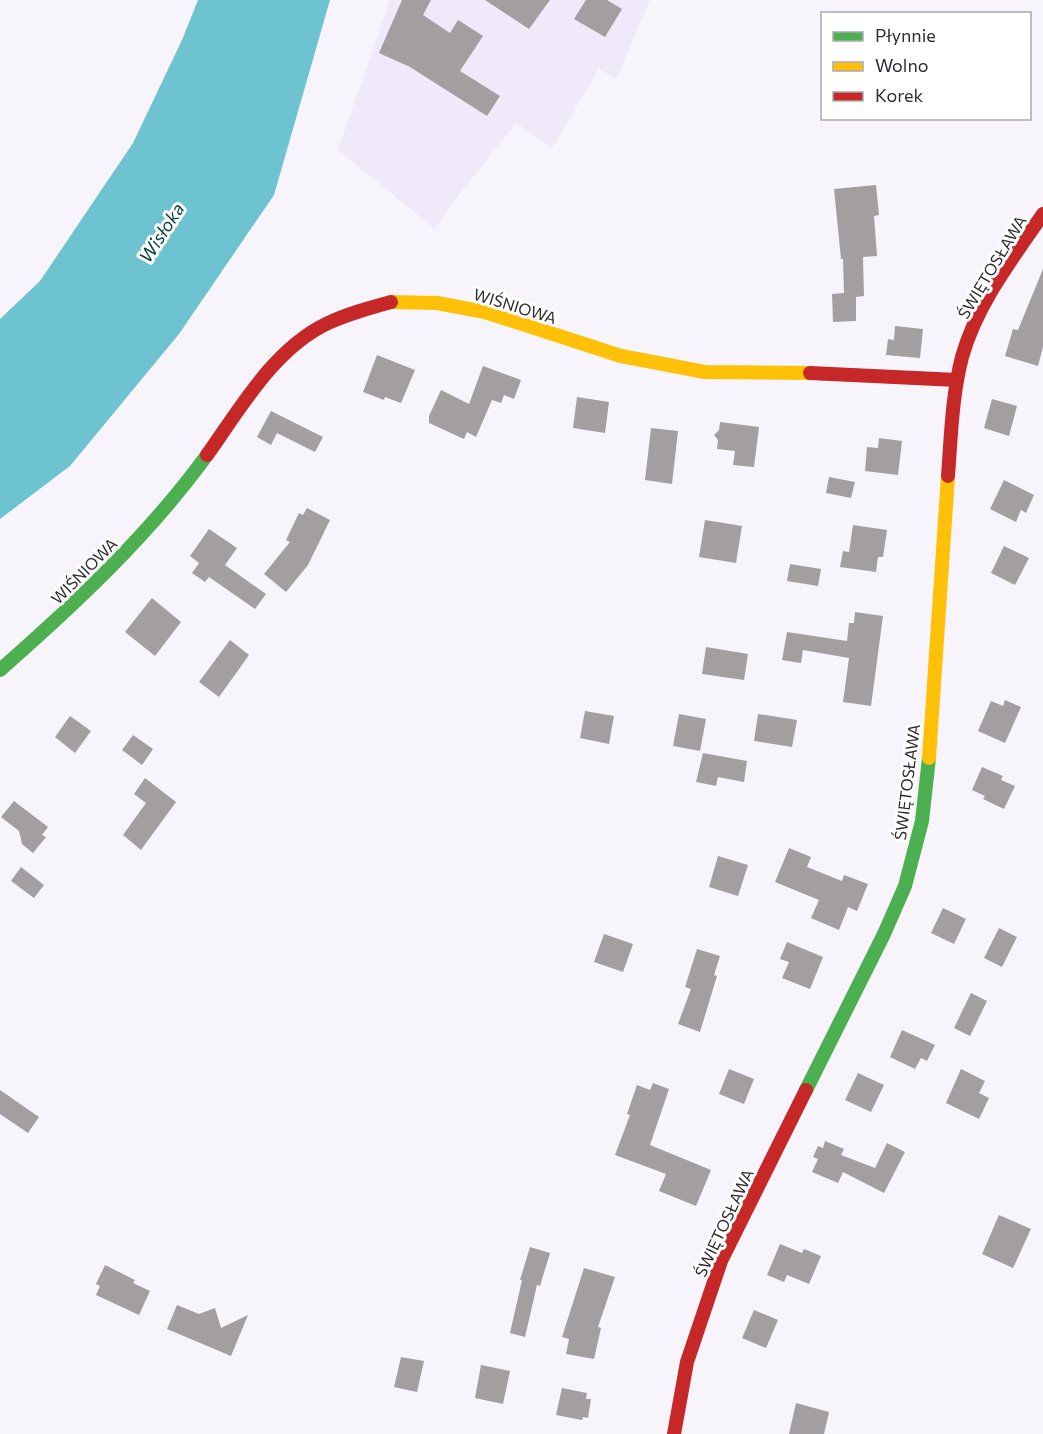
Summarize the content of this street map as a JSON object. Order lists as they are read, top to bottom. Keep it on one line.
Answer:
{"streets":{"street":["ŚWIĘTOSŁAWA","WIŚNIOWA"]},"crossings":[["ŚWIĘTOSŁAWA","WIŚNIOWA"]],"water":["Wisłoka"],"legend":["Płynnie","Wolno","Korek"]}
